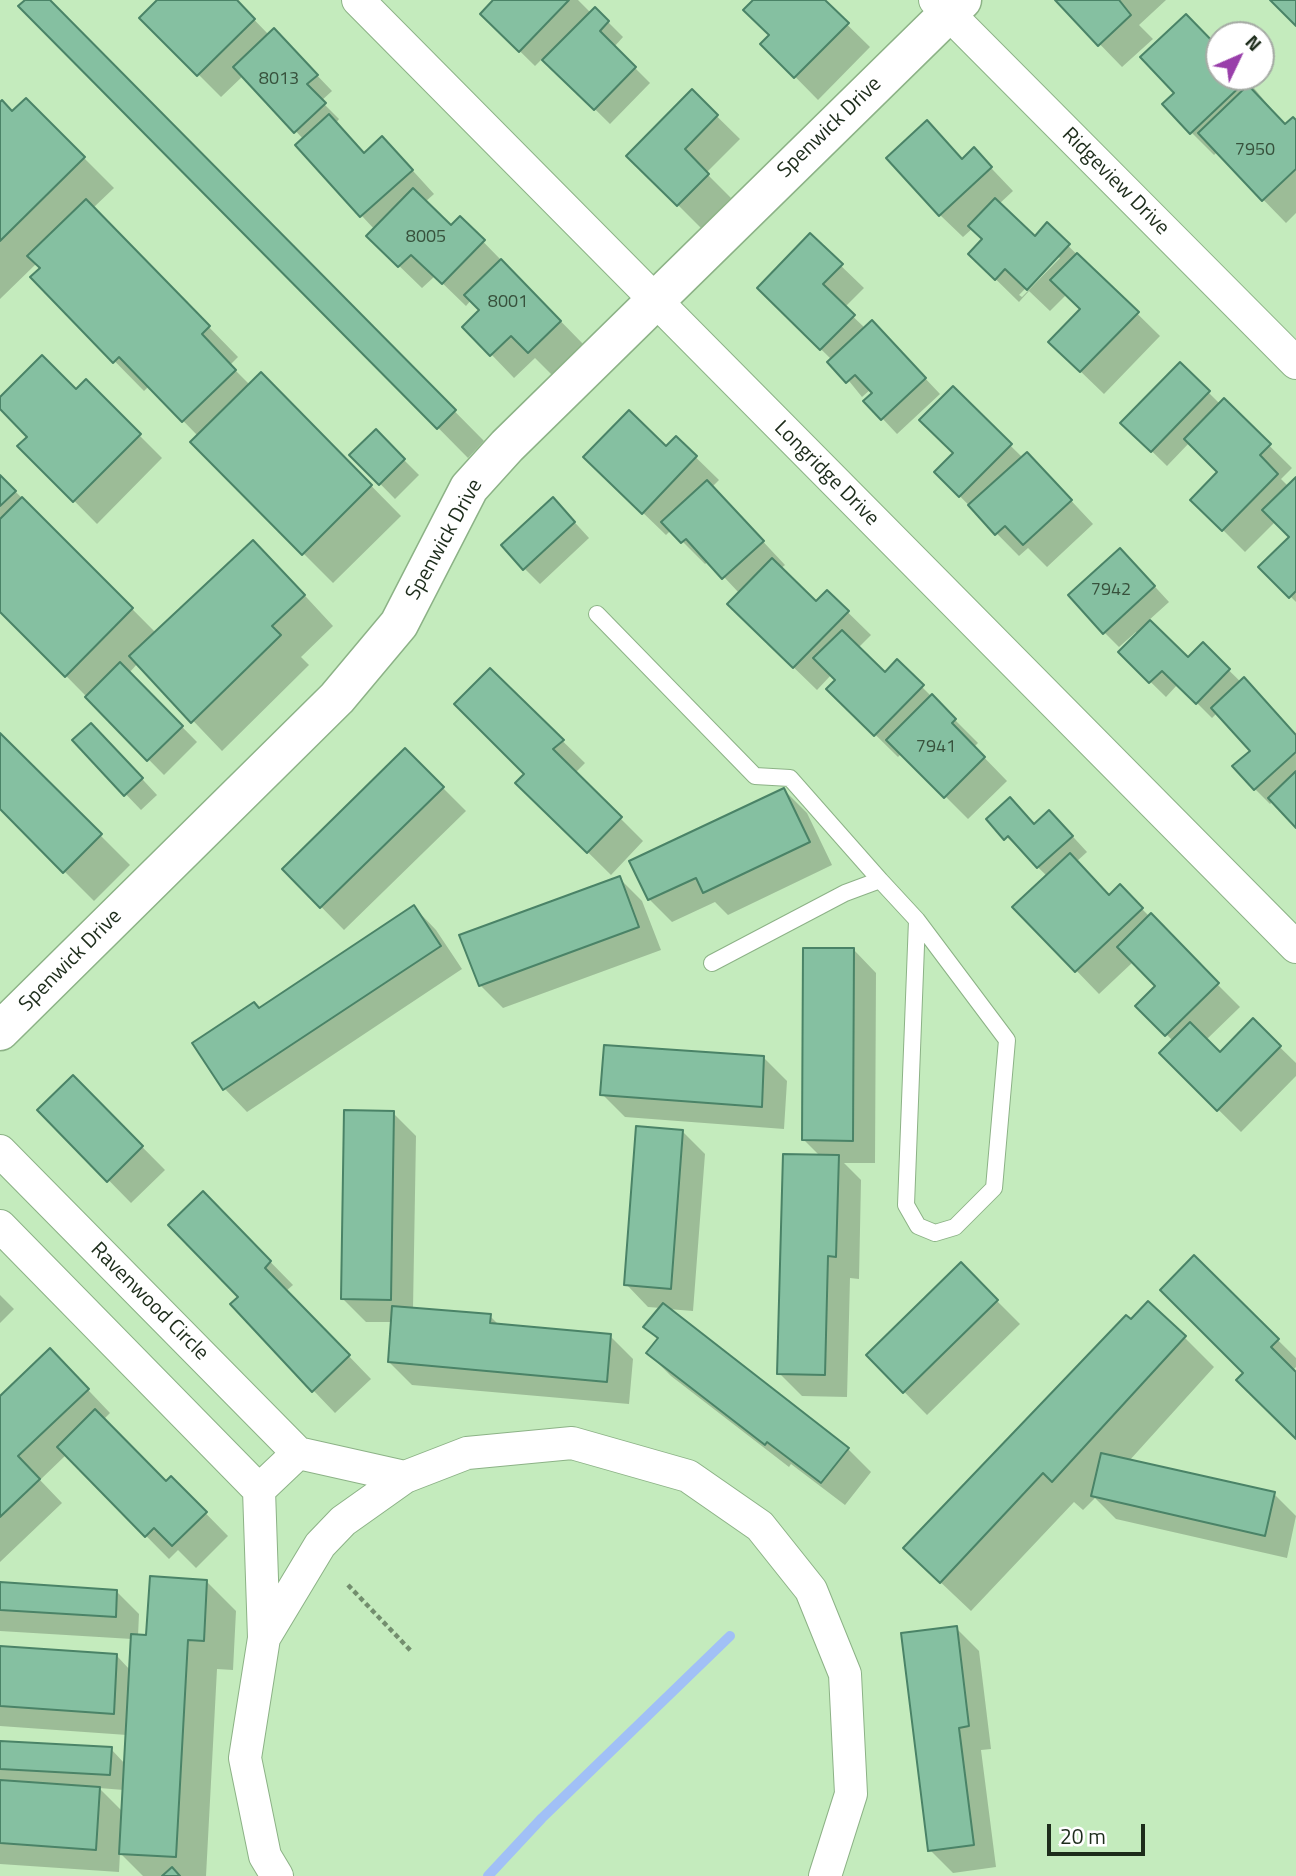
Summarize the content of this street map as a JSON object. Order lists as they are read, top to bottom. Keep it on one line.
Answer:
{"streets":{"street":["Spenwick Drive","Ridgeview Drive","Longridge Drive","Ravenwood Circle"]},"crossings":[["Spenwick Drive","Ridgeview Drive"],["Spenwick Drive","Longridge Drive"]],"house_numbers":["8013","7950","8005","8001","7942","7941"],"scale_bar":"20 m","north":"top right"}
